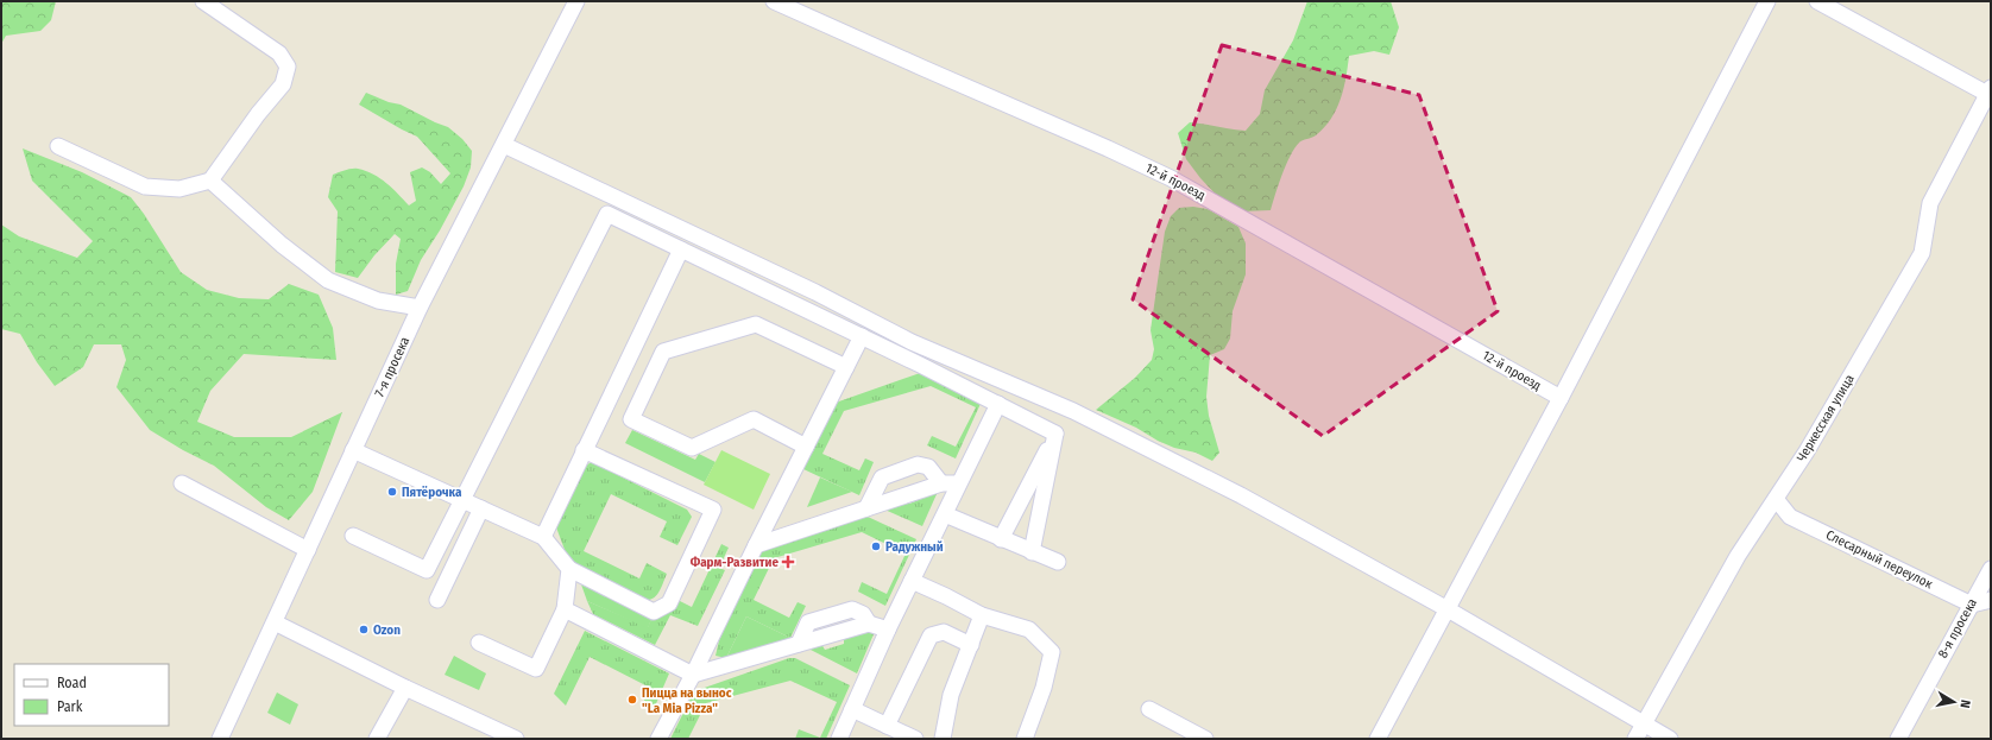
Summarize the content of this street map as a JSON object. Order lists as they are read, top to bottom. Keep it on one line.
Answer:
{"streets":{"street":["12-й проезд","7-я просека","Черкесская улица","Слесарный переулок","8-я просека"]},"crossings":[["Черкесская улица","Слесарный переулок"],["Слесарный переулок","8-я просека"]],"places":{"other":["Пятёрочка","Радужный","Ozon","Пицца на вынос \"La Mia Pizza\""],"health":["Фарм-Развитие"]},"legend":["Road","Park"],"north":"right"}
